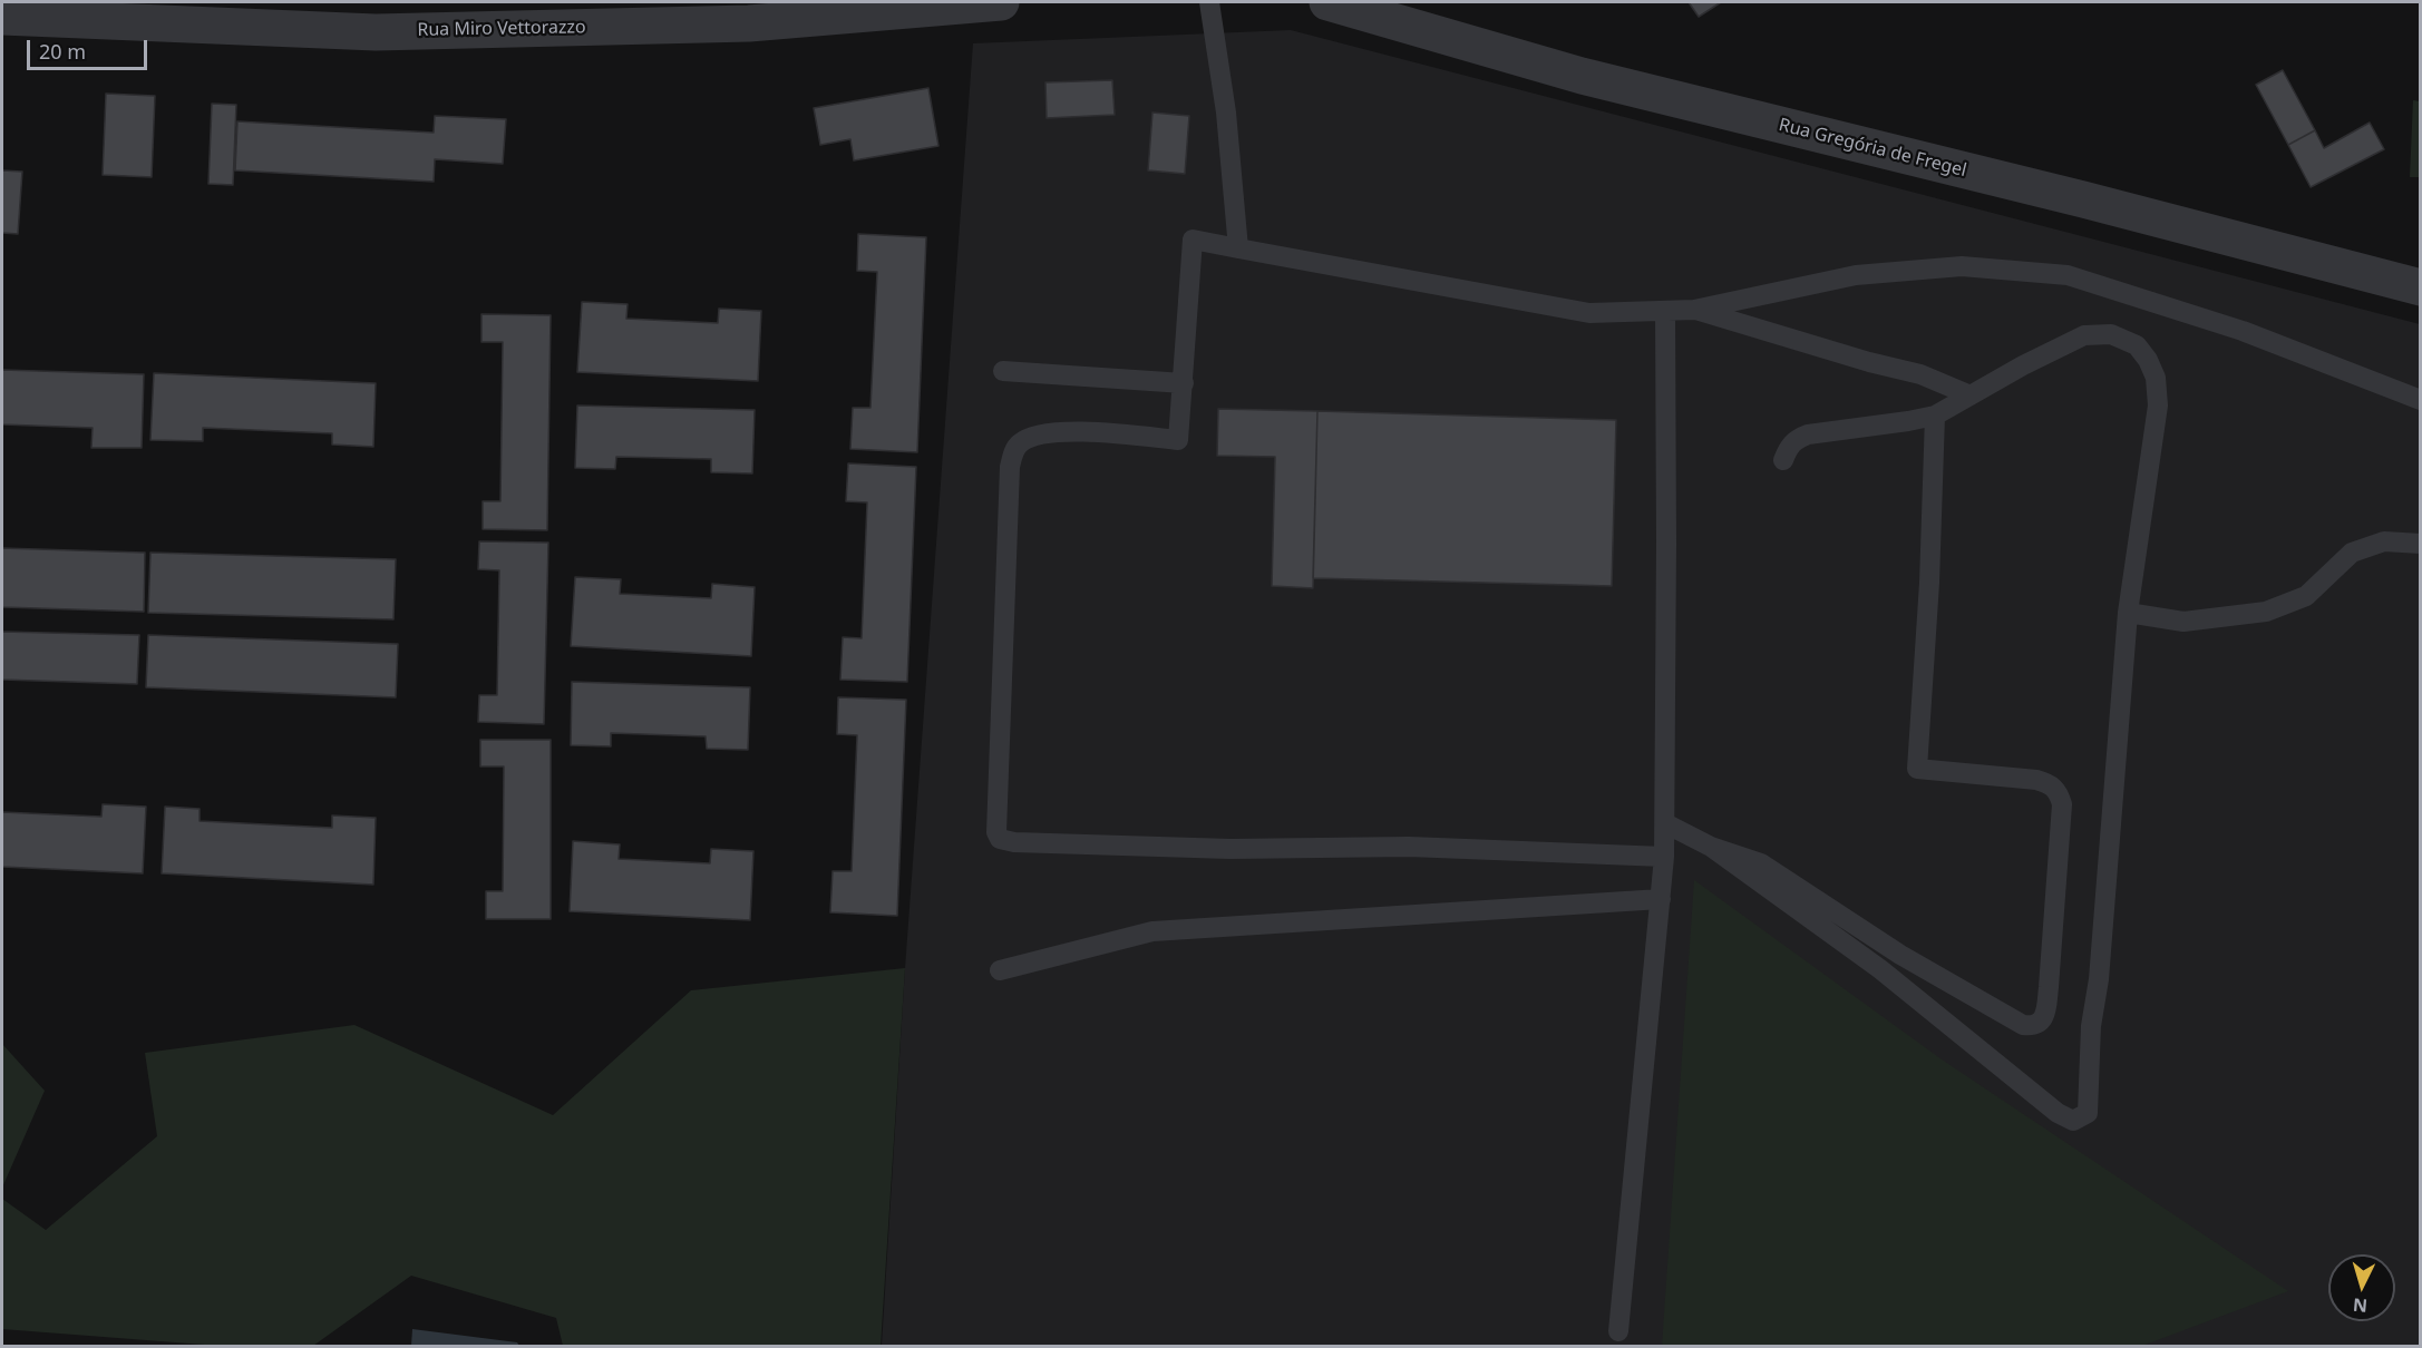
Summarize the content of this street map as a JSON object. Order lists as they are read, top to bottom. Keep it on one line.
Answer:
{"streets":{"street":["Rua Miro Vettorazzo","Rua Gregória de Fregel"]},"scale_bar":"20 m","north":"bottom"}
